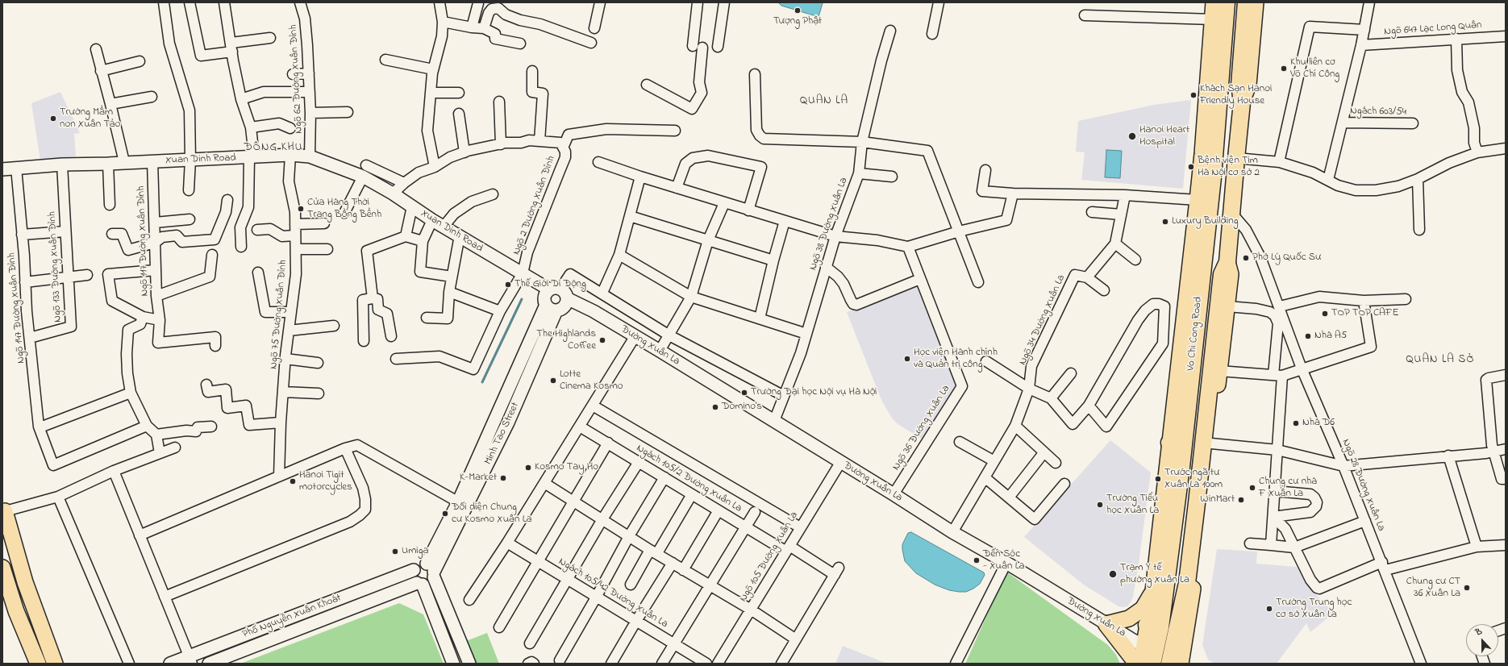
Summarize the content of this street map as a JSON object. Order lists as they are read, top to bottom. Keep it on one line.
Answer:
{"streets":{"highway":["Vo Chi Cong Road"],"street":["Ngõ 647 Lạc Long Quân","Ngõ 62 Đường Xuân Đỉnh","Ngách 603/54","Xuan Dinh Road","Ngõ 2 Đường Xuân Đỉnh","Ngõ 38 Đường Xuân La","Ngõ 117 Đường Xuân Đỉnh","Ngõ 133 Đường Xuân Đỉnh","Ngõ 147 Đường Xuân Đỉnh","Ngõ 75 Đường Xuân Đỉnh","Ngõ 34 Đường Xuân La","Đường Xuân La","Ngõ 36 Đường Xuân La","Minh Tao Street","Ngách 105/2 Đường Xuân La","Ngõ 28 Đường Xuân La","Ngõ 105 Đường Xuân La","Ngách 105/42 Đường Xuân La","Phố Nguyễn Xuân Khoát"]},"crossings":[["Ngõ 62 Đường Xuân Đỉnh","Xuan Dinh Road"],["Xuan Dinh Road","Ngõ 2 Đường Xuân Đỉnh"],["Xuan Dinh Road","Ngõ 117 Đường Xuân Đỉnh"],["Xuan Dinh Road","Ngõ 133 Đường Xuân Đỉnh"],["Xuan Dinh Road","Ngõ 147 Đường Xuân Đỉnh"],["Xuan Dinh Road","Ngõ 75 Đường Xuân Đỉnh"],["Xuan Dinh Road","Đường Xuân La"],["Ngõ 2 Đường Xuân Đỉnh","Đường Xuân La"],["Ngõ 38 Đường Xuân La","Đường Xuân La"],["Ngõ 133 Đường Xuân Đỉnh","Ngõ 147 Đường Xuân Đỉnh"],["Ngõ 34 Đường Xuân La","Đường Xuân La"],["Vo Chi Cong Road","Đường Xuân La"],["Vo Chi Cong Road","Ngõ 28 Đường Xuân La"],["Đường Xuân La","Ngõ 36 Đường Xuân La"],["Đường Xuân La","Minh Tao Street"],["Đường Xuân La","Ngõ 105 Đường Xuân La"],["Minh Tao Street","Phố Nguyễn Xuân Khoát"],["Ngách 105/2 Đường Xuân La","Ngõ 105 Đường Xuân La"]],"districts":["QUAN LA","ĐÔNG KHU","QUAN LA SỞ"],"places":["Tượng Phật","Khu liên cơ Võ Chí Công","Khách Sạn Hanoi Friendly House","Trường Mầm non Xuân Tảo","Hanoi Heart Hospital","Bệnh viện Tim Hà Nội cơ sở 2","Cửa Hàng Thời Trang Bồng Bềnh","Luxury Building","Phở Lý Quốc Sư","Thế Giới Di Động","TOP TOP CAFE","Nhà A5","The Highlands Coffee","Học viện Hành chính và Quản trị công","Lotte Cinema Kosmo","Trường Đại học Nội vụ Hà Nội","Domino's","Nhà D6","Kosmo Tay Ho","K-Market","Trước ngã tư Xuân La 100m","Hanoi Tigit motorcycles","Chung cư nhà F Xuân La","WinMart","Trường Tiểu học Xuân La","Đối diện Chung cư Kosmo Xuân La","Umiga","Đến Sóc - Xuân La","Trạm Y tế phường Xuân La","Chung cư CT 36 Xuân La","Trường Trung học cơ sở Xuân La"],"north":"top"}
